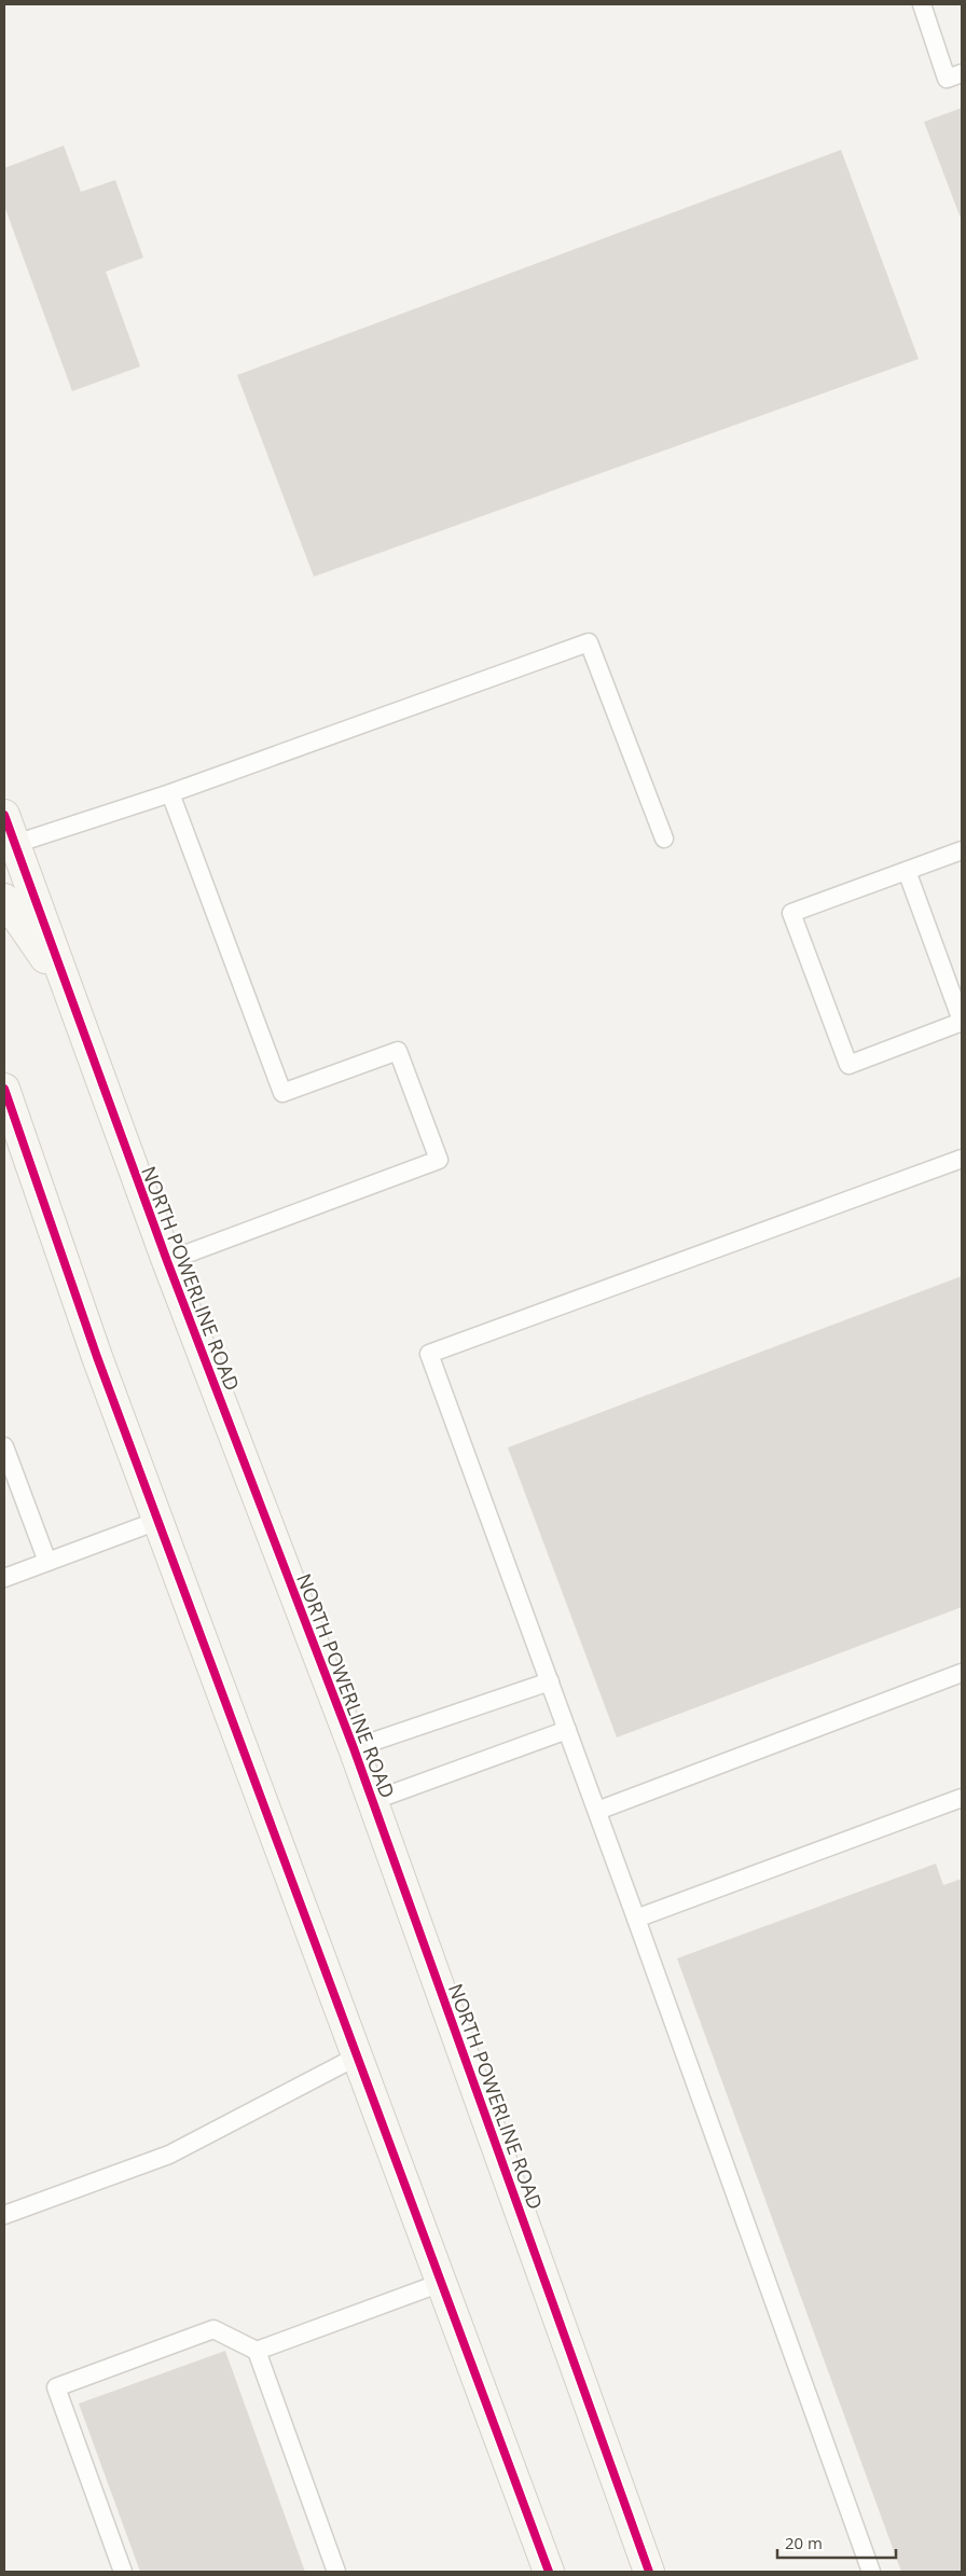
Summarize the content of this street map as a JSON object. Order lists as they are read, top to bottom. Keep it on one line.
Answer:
{"streets":{"main road":["NORTH POWERLINE ROAD"]},"scale_bar":"20 m"}
